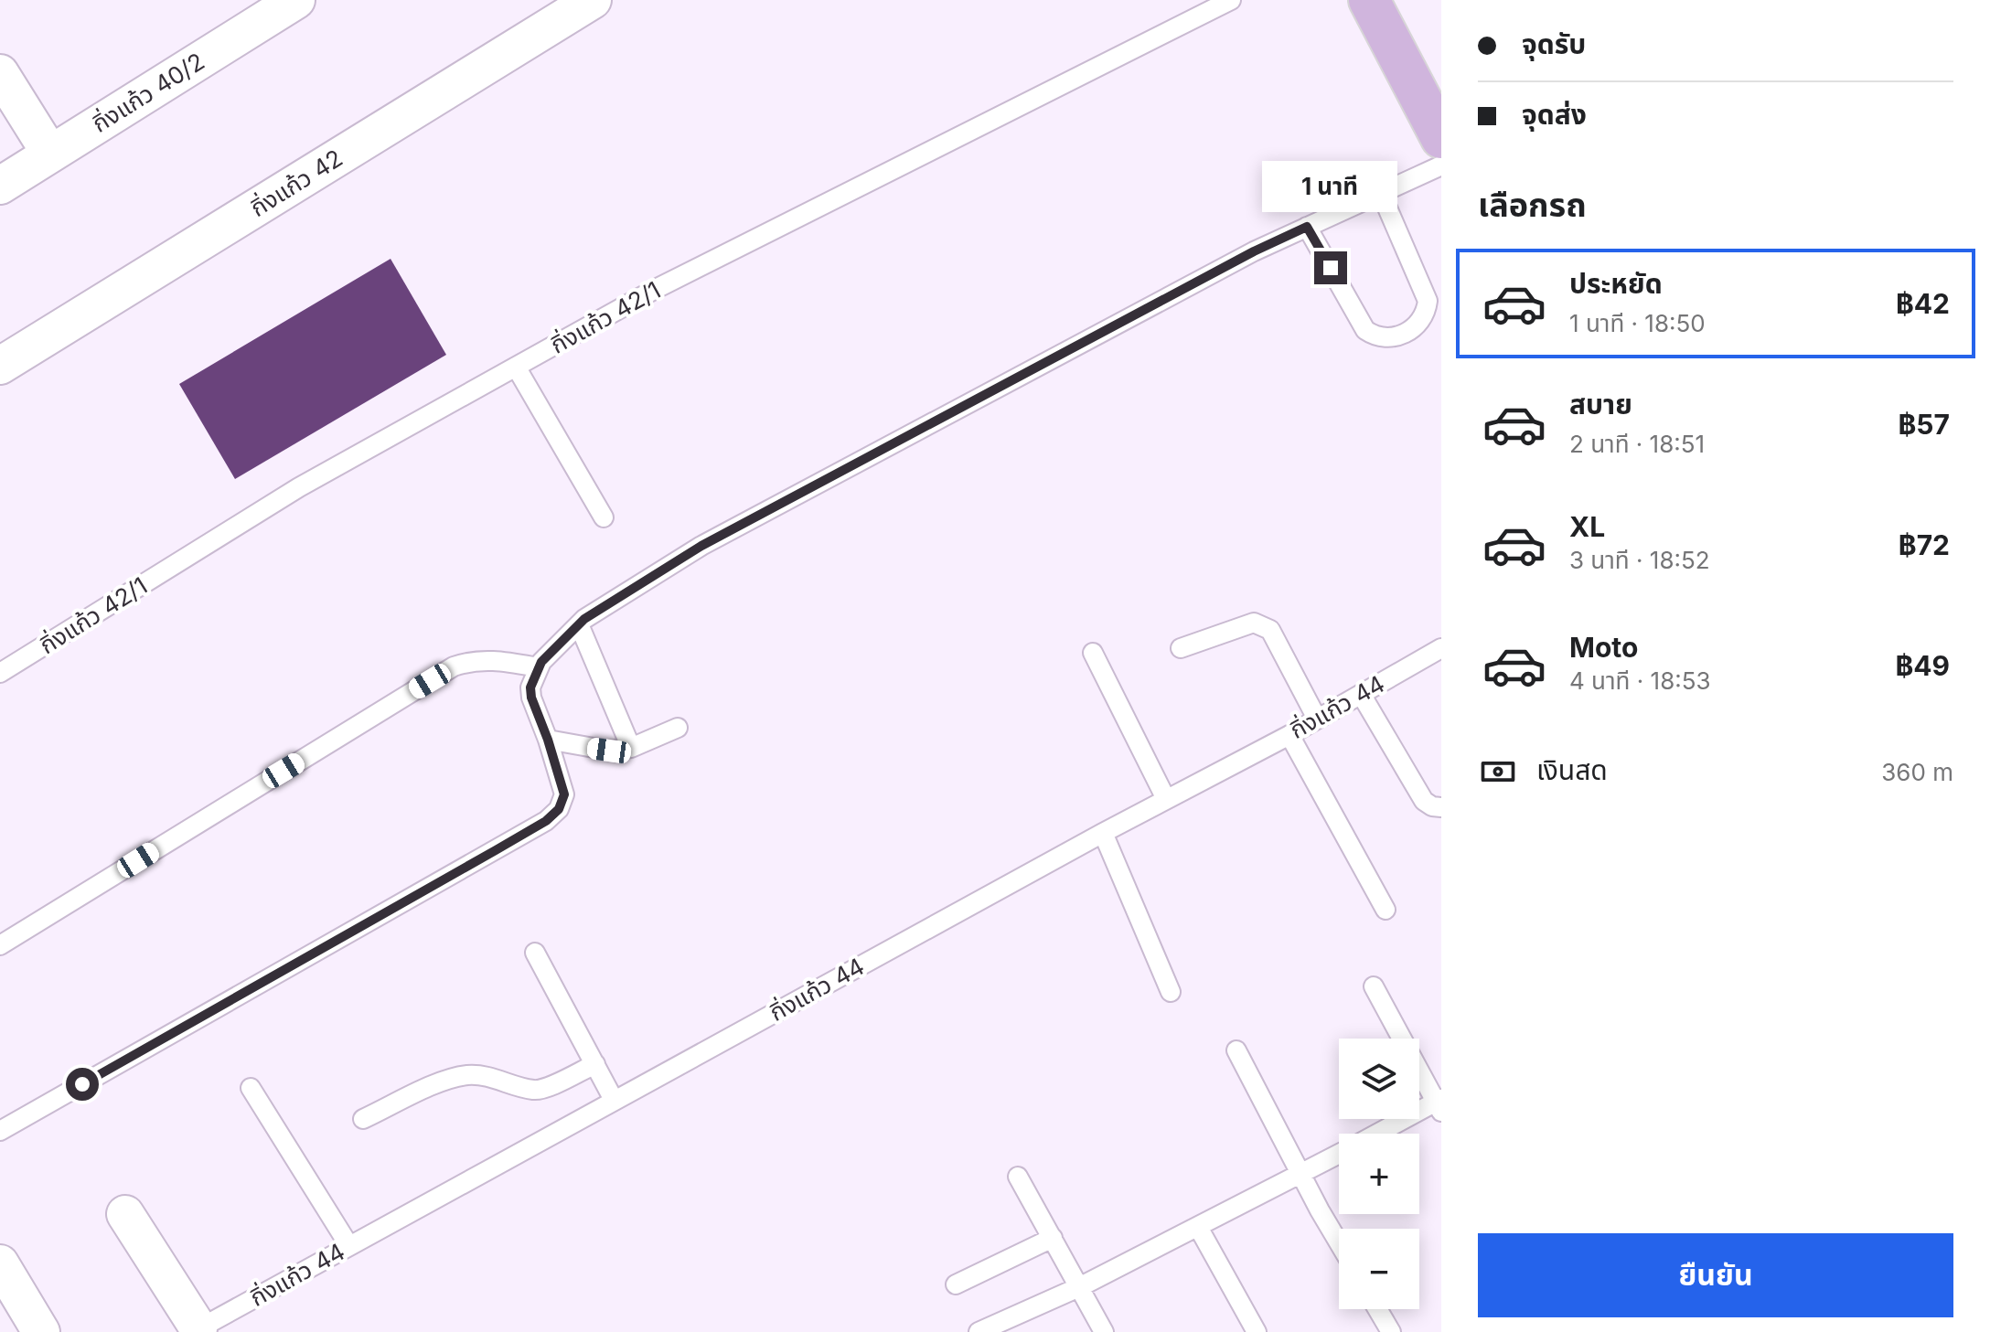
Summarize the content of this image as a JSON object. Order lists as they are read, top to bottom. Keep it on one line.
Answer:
{"streets":{"street":["กิ่งแก้ว 40/2","กิ่งแก้ว 42"],"lane":["กิ่งแก้ว 42/1","กิ่งแก้ว 44"]},"page":{"banner":["จุดรับ","จุดส่ง"],"bubble":"1 นาที","heading":"เลือกรถ","list":[{"name":"ประหยัด","note":"1 นาที · 18:50","value":"฿42"},{"name":"สบาย","note":"2 นาที · 18:51","value":"฿57"},{"name":"XL","note":"3 นาที · 18:52","value":"฿72"},{"name":"Moto","note":"4 นาที · 18:53","value":"฿49"}],"pay":["เงินสด","360 m"],"map_buttons":["+","−"],"buttons":"ยืนยัน"}}
